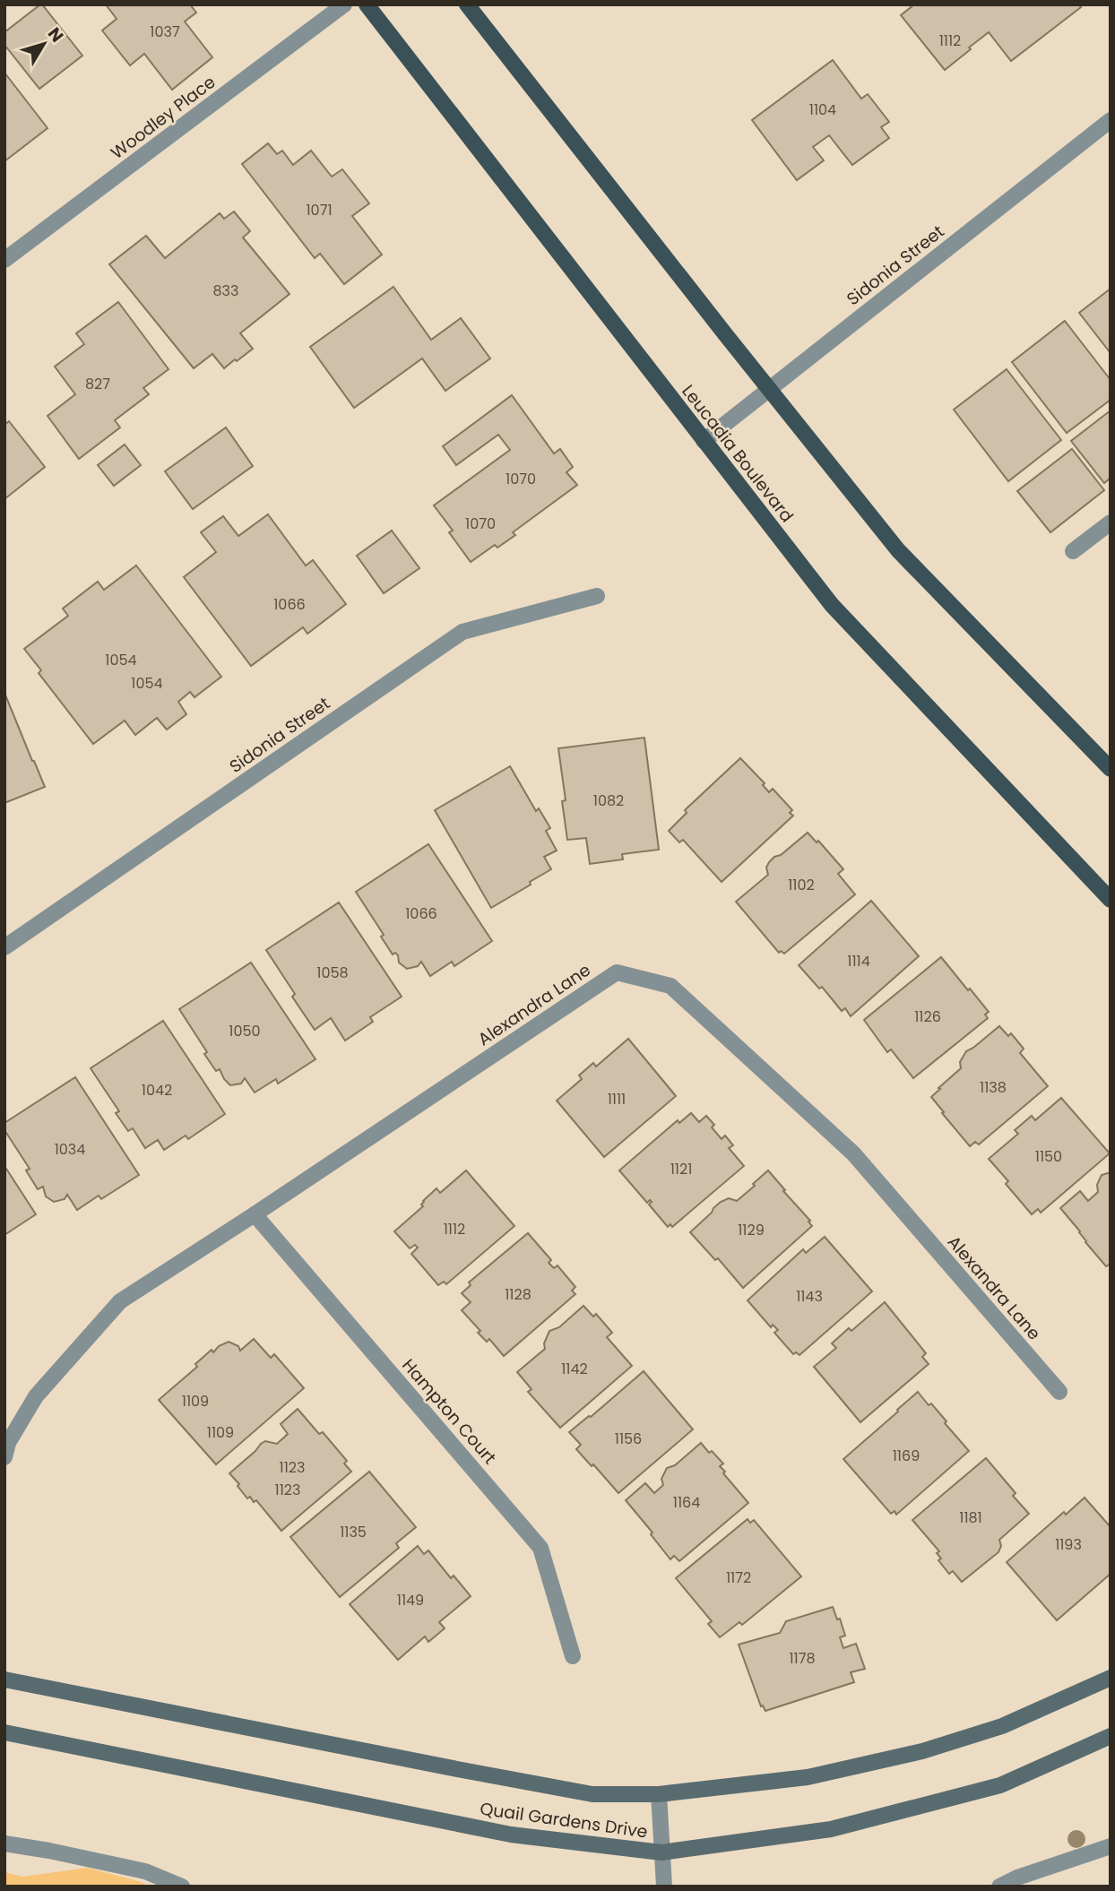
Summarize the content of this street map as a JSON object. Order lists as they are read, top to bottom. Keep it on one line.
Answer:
{"streets":{"main road":["Leucadia Boulevard","Quail Gardens Drive"],"street":["Woodley Place","Sidonia Street","Alexandra Lane","Hampton Court"]},"crossings":[["Sidonia Street","Leucadia Boulevard"],["Alexandra Lane","Hampton Court"]],"house_numbers":["1037","1112","1104","1071","833","827","1070","1070","1066","1054","1054","1082","1102","1066","1114","1058","1126","1050","1138","1042","1111","1034","1150","1121","1112","1129","1128","1143","1142","1109","1109","1156","1169","1123","1123","1164","1181","1135","1193","1172","1149","1178"],"north":"top right"}
